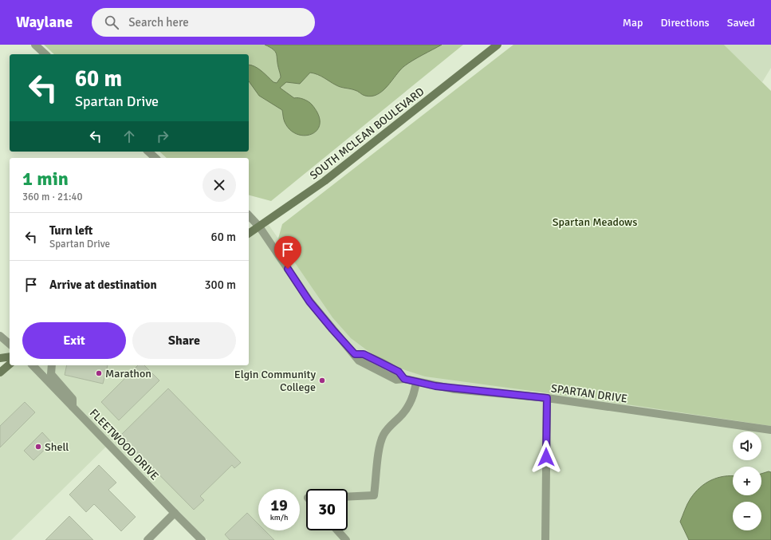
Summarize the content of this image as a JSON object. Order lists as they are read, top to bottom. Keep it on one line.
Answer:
{"streets":{"main road":["SOUTH MCLEAN BOULEVARD"],"street":["SPARTAN DRIVE","FLEETWOOD DRIVE"]},"crossings":[["SOUTH MCLEAN BOULEVARD","SPARTAN DRIVE"]],"parks":["Spartan Meadows"],"places":["Marathon","Elgin Community College","Shell"],"page":{"header":"Waylane","search":"Search here","nav":["Map","Directions","Saved"],"turn":["60 m","Spartan Drive"],"heading":["1 min","360 m · 21:40"],"list":[{"name":"Turn left","note":"Spartan Drive","value":"60 m"},{"name":"Arrive at destination","value":"300 m"}],"buttons":["Exit","Share"],"map_buttons":["+","−"],"speed":"19 km/h","limit":"30"}}
